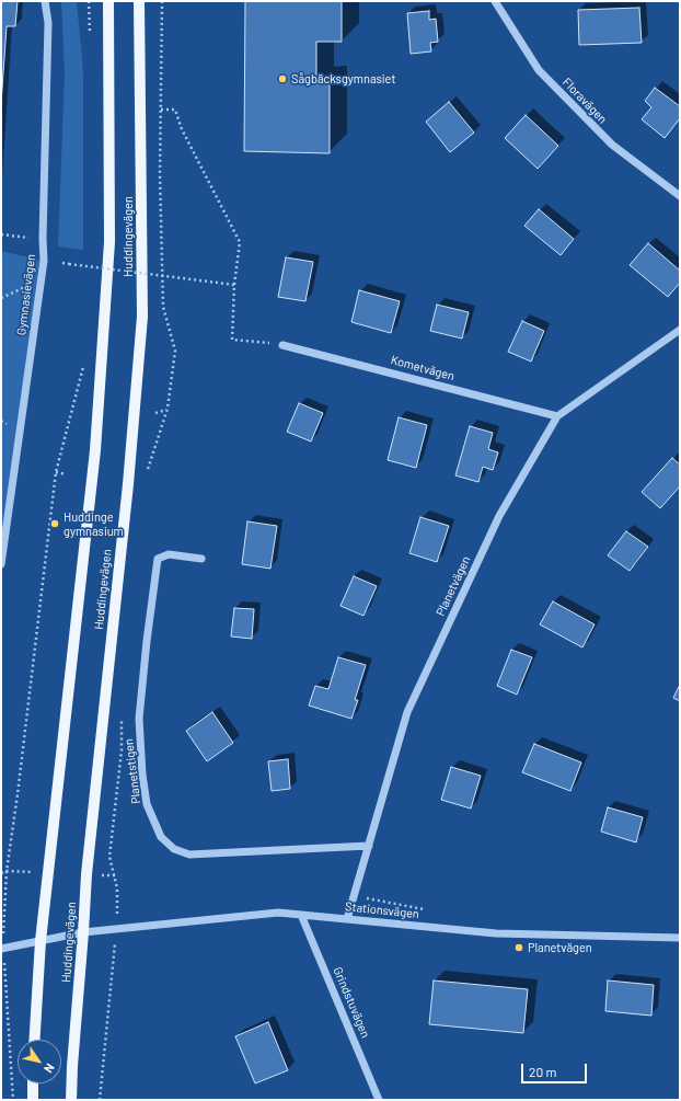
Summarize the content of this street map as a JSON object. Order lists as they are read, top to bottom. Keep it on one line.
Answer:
{"streets":{"main road":["Huddingevägen"],"street":["Floravägen","Gymnasievägen","Kometvägen","Planetvägen","Planetstigen","Stationsvägen","Grindstuvägen"]},"crossings":[["Huddingevägen","Stationsvägen"],["Kometvägen","Planetvägen"],["Planetvägen","Planetstigen"],["Planetvägen","Stationsvägen"],["Stationsvägen","Grindstuvägen"]],"places":["Sågbäcksgymnasiet","Huddinge gymnasium","Planetvägen"],"scale_bar":"20 m","north":"bottom right"}
